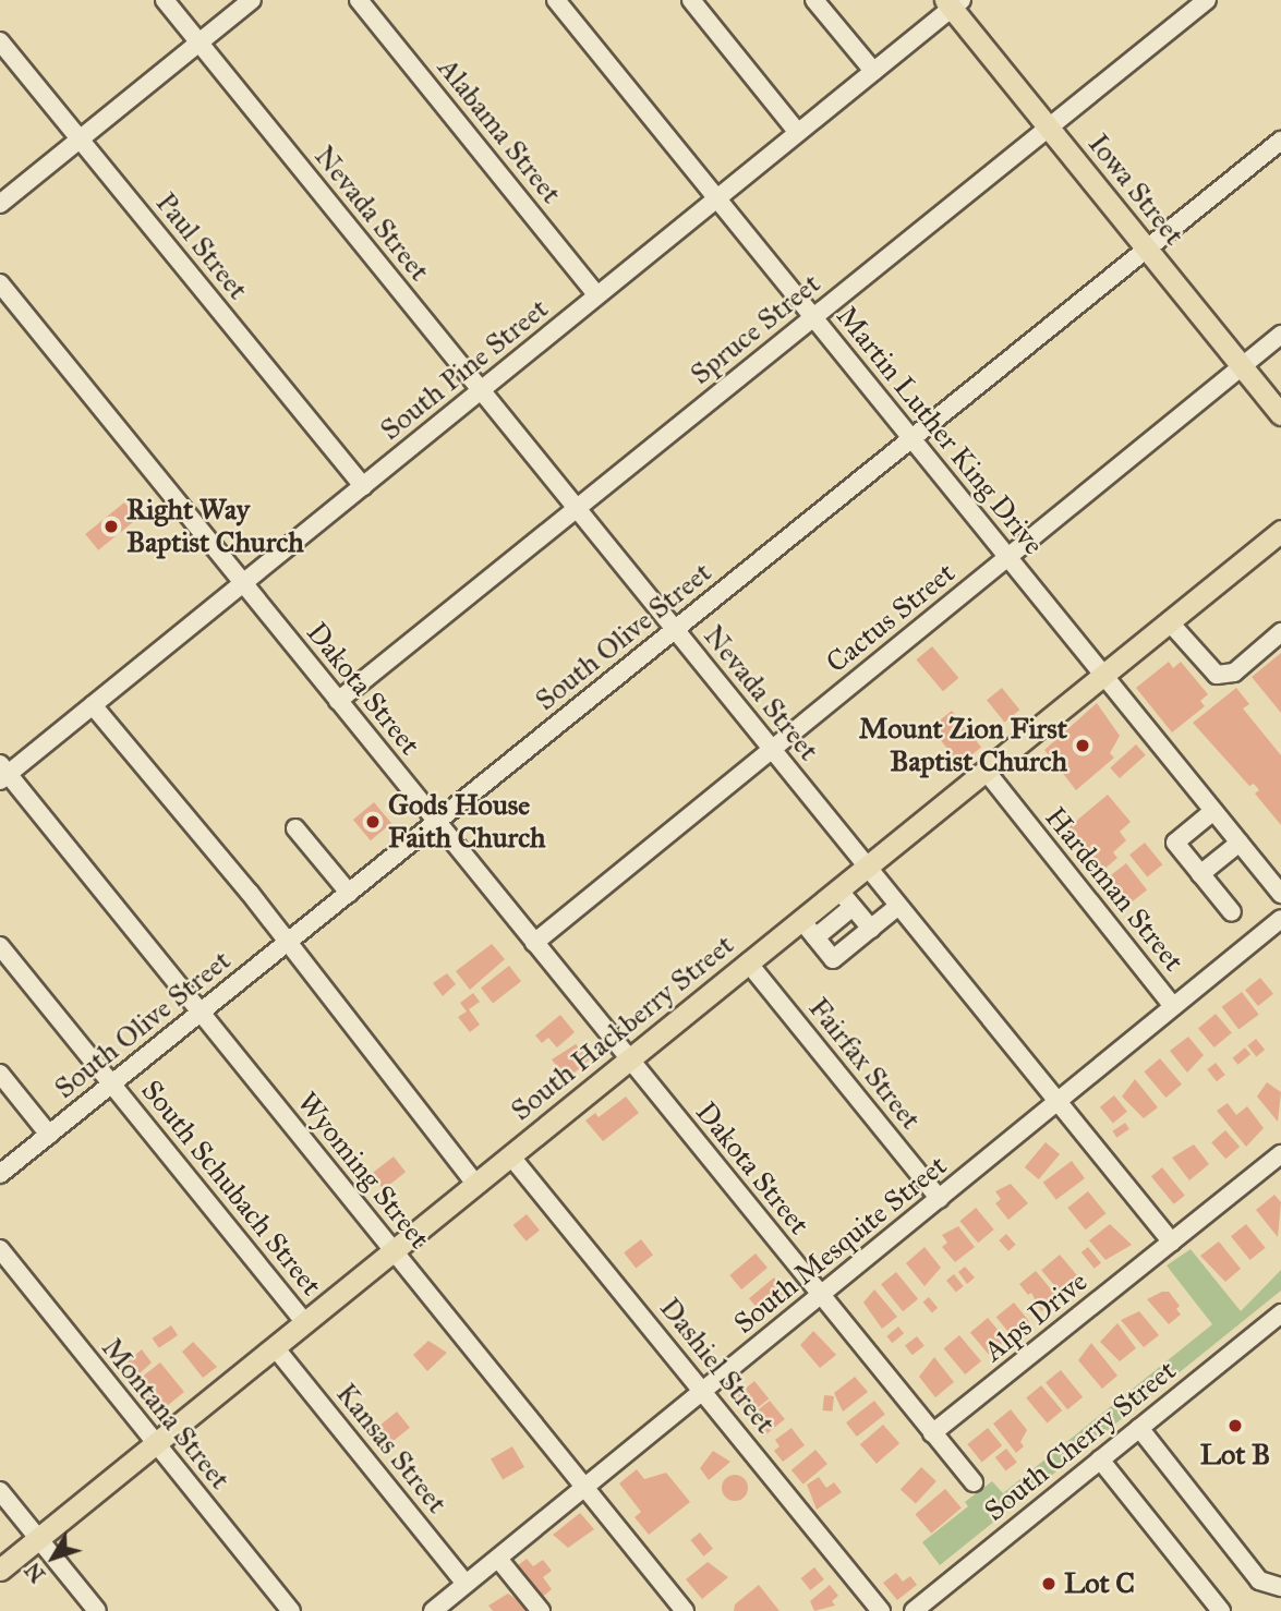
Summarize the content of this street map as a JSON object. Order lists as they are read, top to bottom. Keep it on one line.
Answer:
{"streets":{"main road":["Iowa Street","South Hackberry Street"],"street":["Alabama Street","Nevada Street","Paul Street","Spruce Street","South Pine Street","Martin Luther King Drive","Cactus Street","South Olive Street","Dakota Street","Hardeman Street","Fairfax Street","Wyoming Street","South Schubach Street","South Mesquite Street","Alps Drive","Dashiel Street","Montana Street","South Cherry Street","Kansas Street"]},"crossings":[["Alabama Street","South Pine Street"],["Iowa Street","Spruce Street"],["Iowa Street","South Pine Street"],["Iowa Street","Cactus Street"],["Iowa Street","South Olive Street"],["Nevada Street","Spruce Street"],["Nevada Street","South Pine Street"],["Nevada Street","Cactus Street"],["Nevada Street","South Olive Street"],["Nevada Street","South Hackberry Street"],["Nevada Street","South Mesquite Street"],["Nevada Street","Alps Drive"],["Paul Street","South Pine Street"],["Spruce Street","Martin Luther King Drive"],["Spruce Street","Dakota Street"],["South Pine Street","Martin Luther King Drive"],["South Pine Street","Dakota Street"],["South Pine Street","Wyoming Street"],["Martin Luther King Drive","Cactus Street"],["Martin Luther King Drive","South Olive Street"],["Martin Luther King Drive","South Hackberry Street"],["Cactus Street","Dakota Street"],["South Olive Street","Dakota Street"],["South Olive Street","Wyoming Street"],["South Olive Street","South Schubach Street"],["Dakota Street","South Hackberry Street"],["Dakota Street","South Mesquite Street"],["Dakota Street","Alps Drive"],["Hardeman Street","South Hackberry Street"],["Hardeman Street","South Mesquite Street"],["South Hackberry Street","Fairfax Street"],["South Hackberry Street","Wyoming Street"],["South Hackberry Street","South Schubach Street"],["South Hackberry Street","Dashiel Street"],["South Hackberry Street","Montana Street"],["South Hackberry Street","Kansas Street"],["Fairfax Street","South Mesquite Street"],["Wyoming Street","South Mesquite Street"],["South Mesquite Street","Dashiel Street"],["South Mesquite Street","Kansas Street"]],"places":["Right Way Baptist Church","Mount Zion First Baptist Church","Gods House Faith Church","Lot B","Lot C"],"north":"bottom left"}
